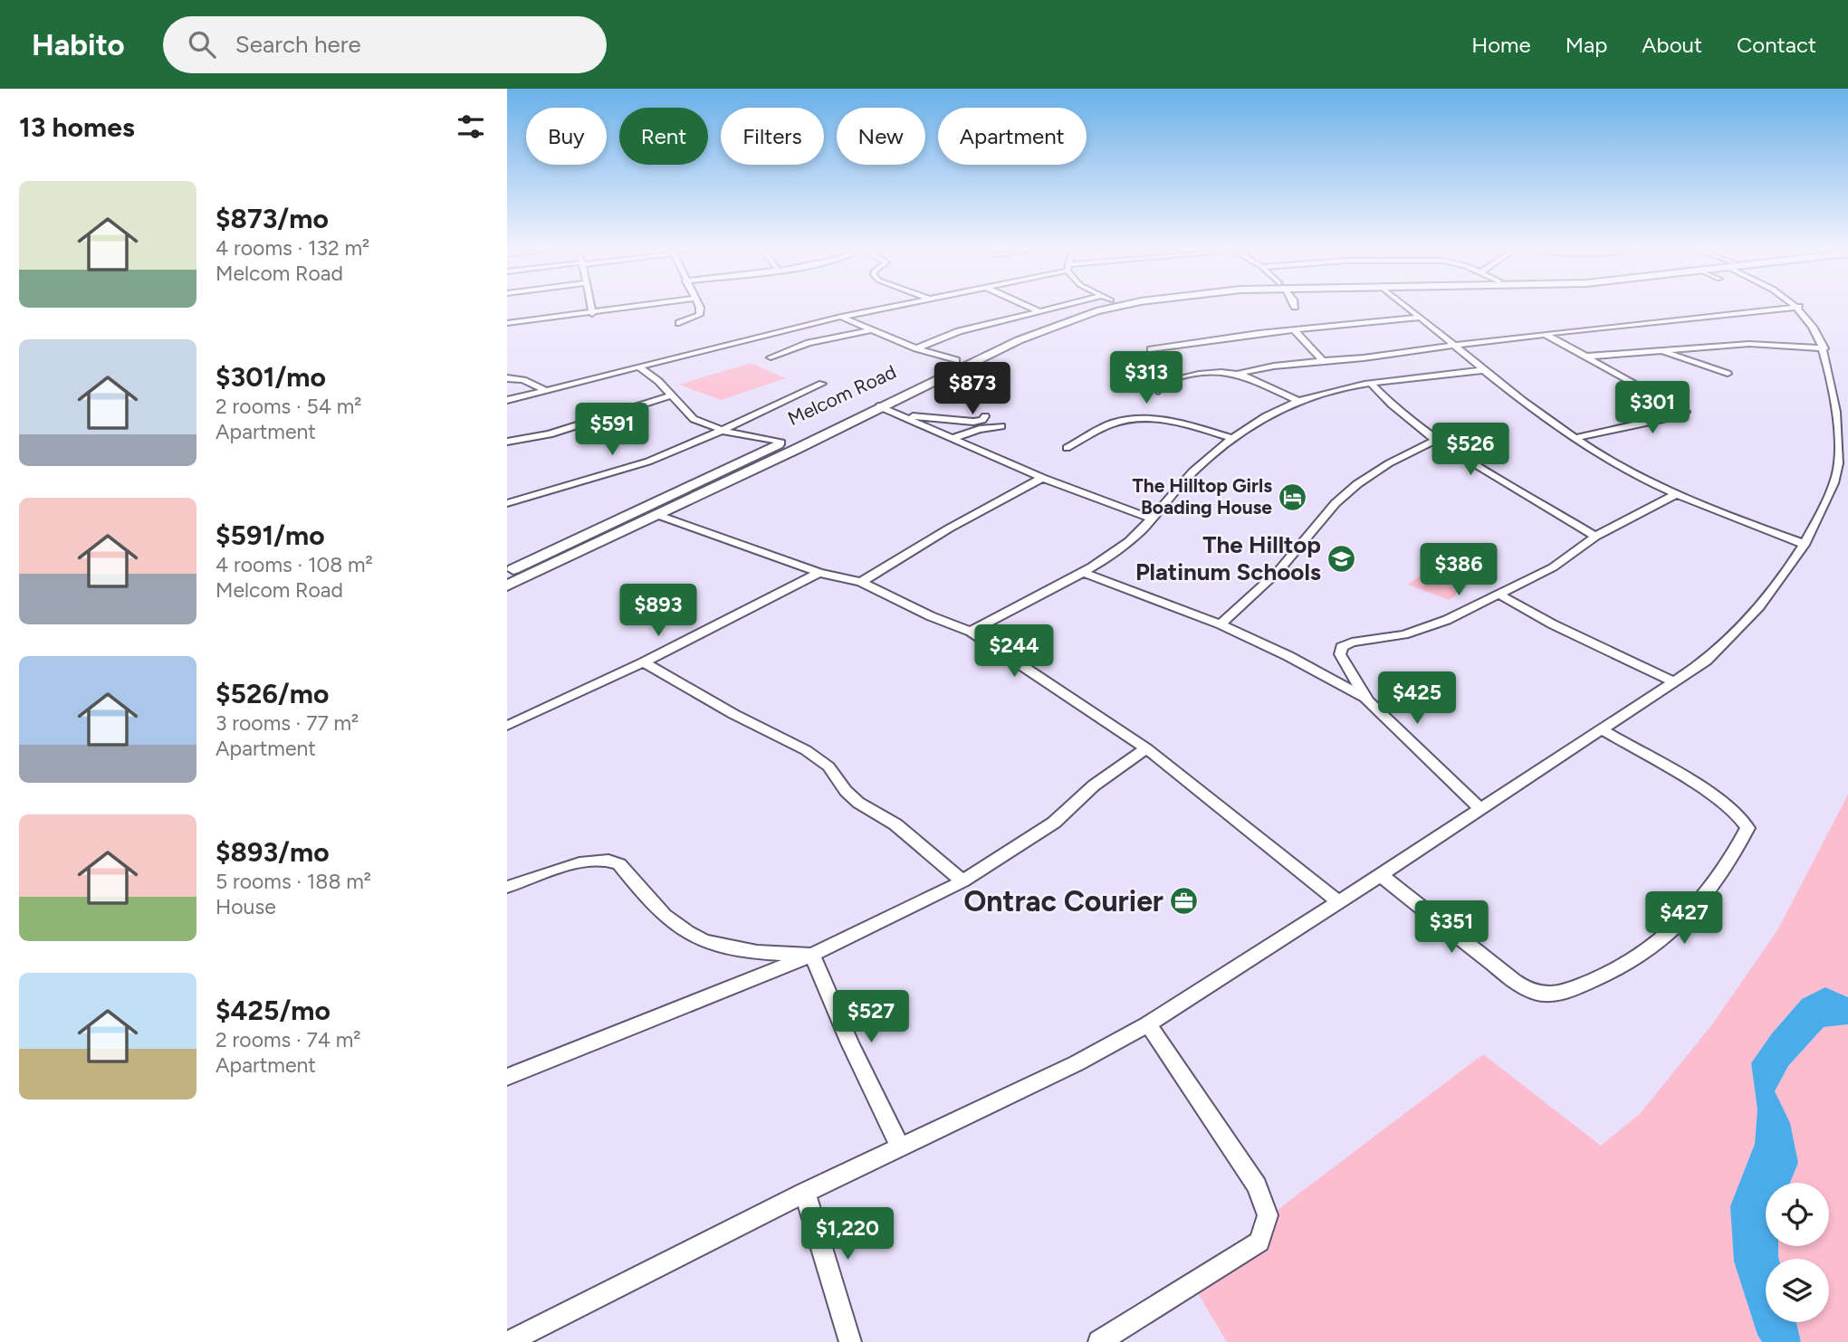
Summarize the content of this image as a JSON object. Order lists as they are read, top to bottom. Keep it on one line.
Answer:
{"streets":{"main road":["Melcom Road"]},"places":{"hotel":["The Hilltop Girls Boading House"],"school or university":["The Hilltop Platinum Schools"],"office":["Ontrac Courier"]},"page":{"header":"Habito","search":"Search here","nav":["Home","Map","About","Contact"],"heading":"13 homes","chip":["Buy","Rent","Filters","New","Apartment"],"list":[{"name":"$873/mo","note":"4 rooms · 132 m² · Melcom Road"},{"name":"$301/mo","note":"2 rooms · 54 m² · Apartment"},{"name":"$591/mo","note":"4 rooms · 108 m² · Melcom Road"},{"name":"$526/mo","note":"3 rooms · 77 m² · Apartment"},{"name":"$893/mo","note":"5 rooms · 188 m² · House"},{"name":"$425/mo","note":"2 rooms · 74 m² · Apartment"}],"price":["$313","$873","$301","$591","$526","$386","$893","$244","$425","$427","$351","$527","$1,220"]}}
